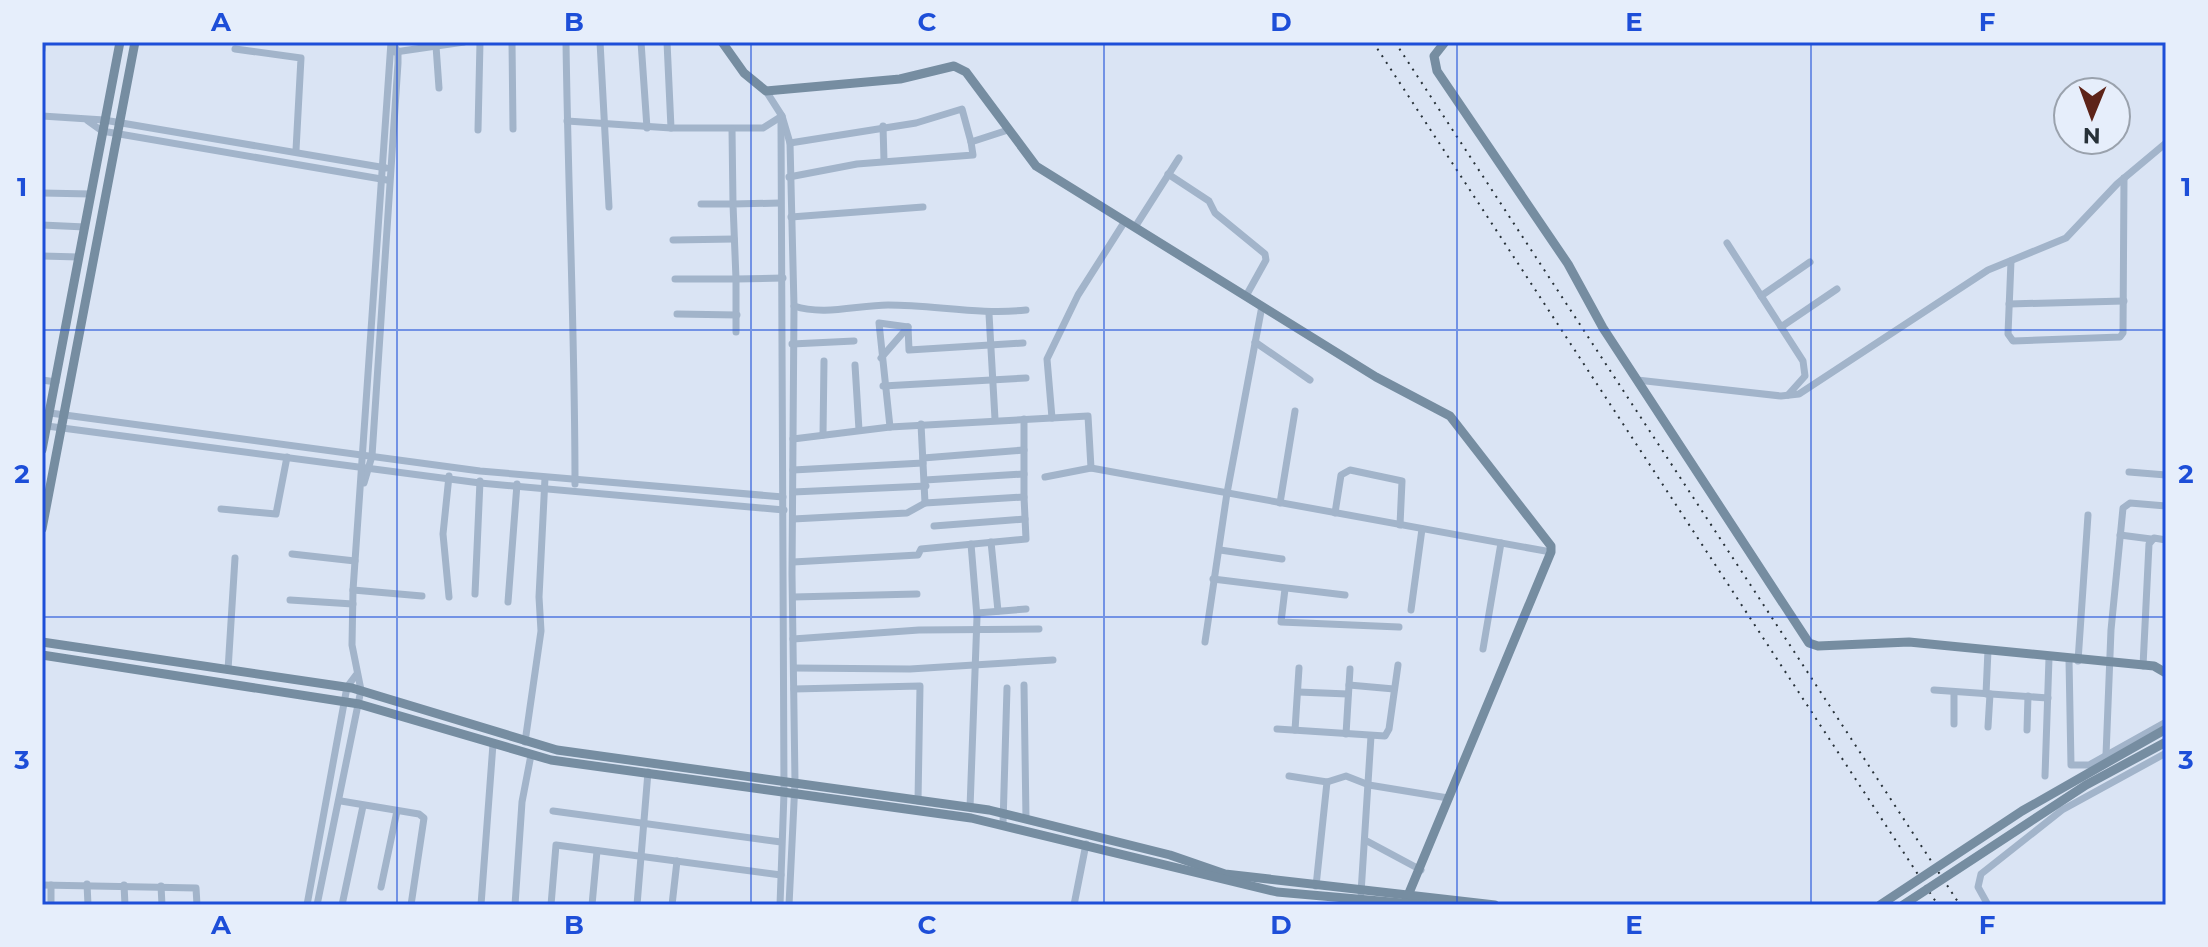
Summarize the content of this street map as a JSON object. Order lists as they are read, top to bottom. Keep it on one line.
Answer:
{"north":"bottom","grid":{"columns":["A","B","C","D","E","F"],"rows":["1","2","3"]}}
